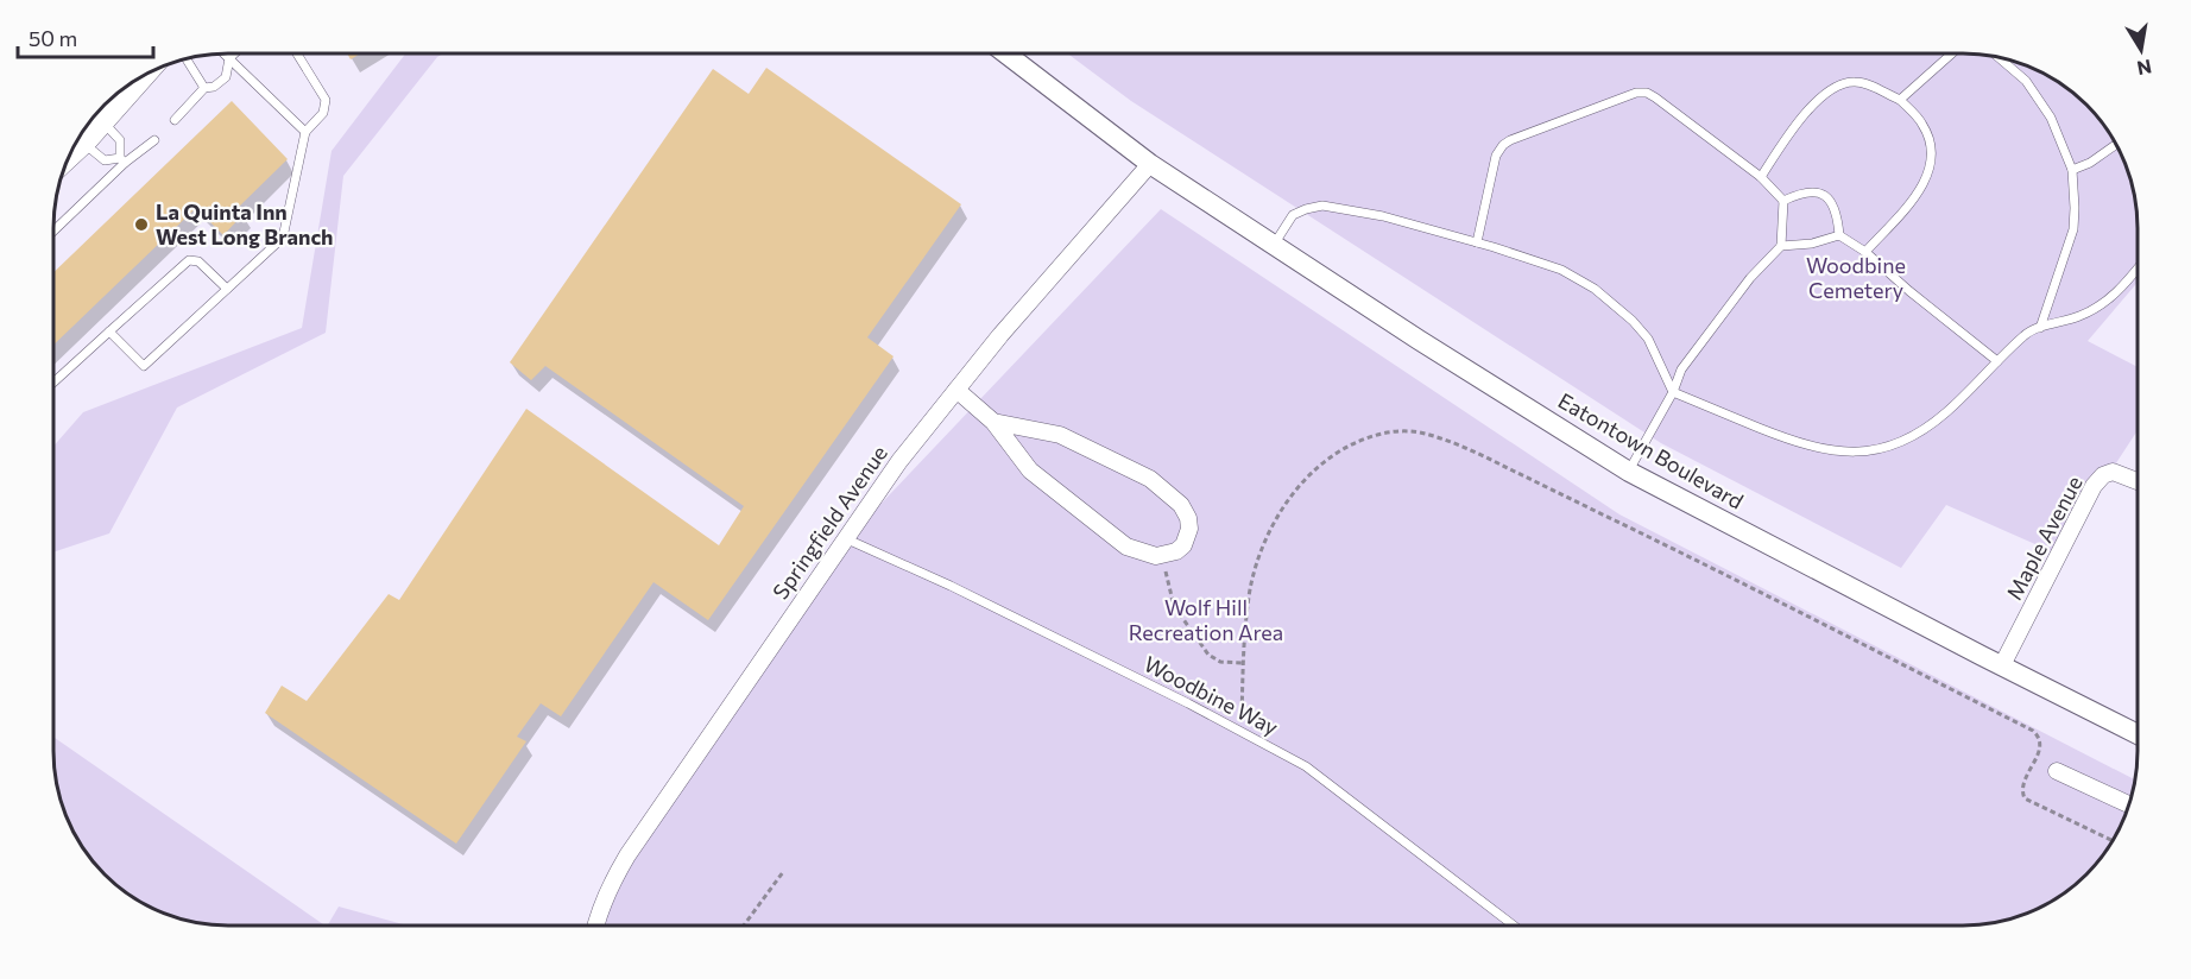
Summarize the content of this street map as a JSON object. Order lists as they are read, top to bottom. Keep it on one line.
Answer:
{"streets":{"street":["Eatontown Boulevard","Springfield Avenue","Maple Avenue"],"lane":["Woodbine Way"]},"crossings":[["Eatontown Boulevard","Springfield Avenue"],["Eatontown Boulevard","Maple Avenue"],["Springfield Avenue","Woodbine Way"]],"parks":["Woodbine Cemetery","Wolf Hill Recreation Area"],"places":["La Quinta Inn West Long Branch"],"scale_bar":"50 m","north":"bottom"}
